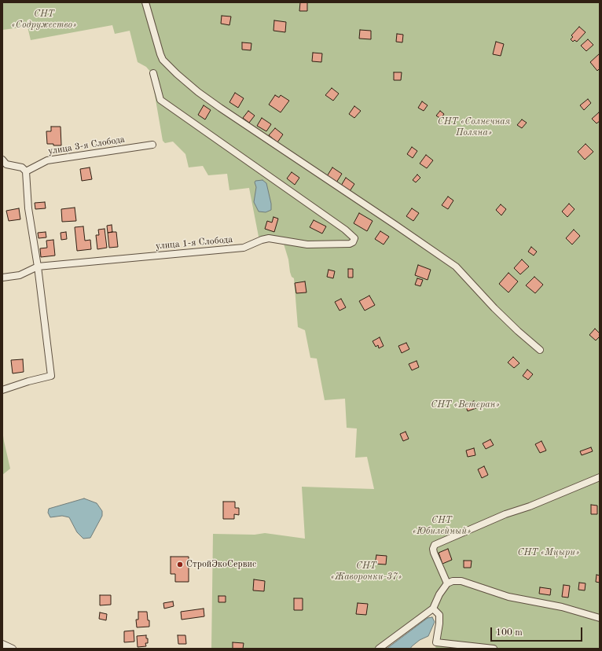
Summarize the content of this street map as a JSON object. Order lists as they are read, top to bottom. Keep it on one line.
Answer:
{"streets":{"street":["улица 3-я Слобода","улица 1-я Слобода"]},"parks":["СНТ «Содружество»","СНТ «Солнечная Поляна»","СНТ «Ветеран»","СНТ «Юбилейный»","СНТ «Мцыри»","СНТ «Жаворонки-37»"],"places":["СтройЭкоСервис"],"scale_bar":"100 m"}
